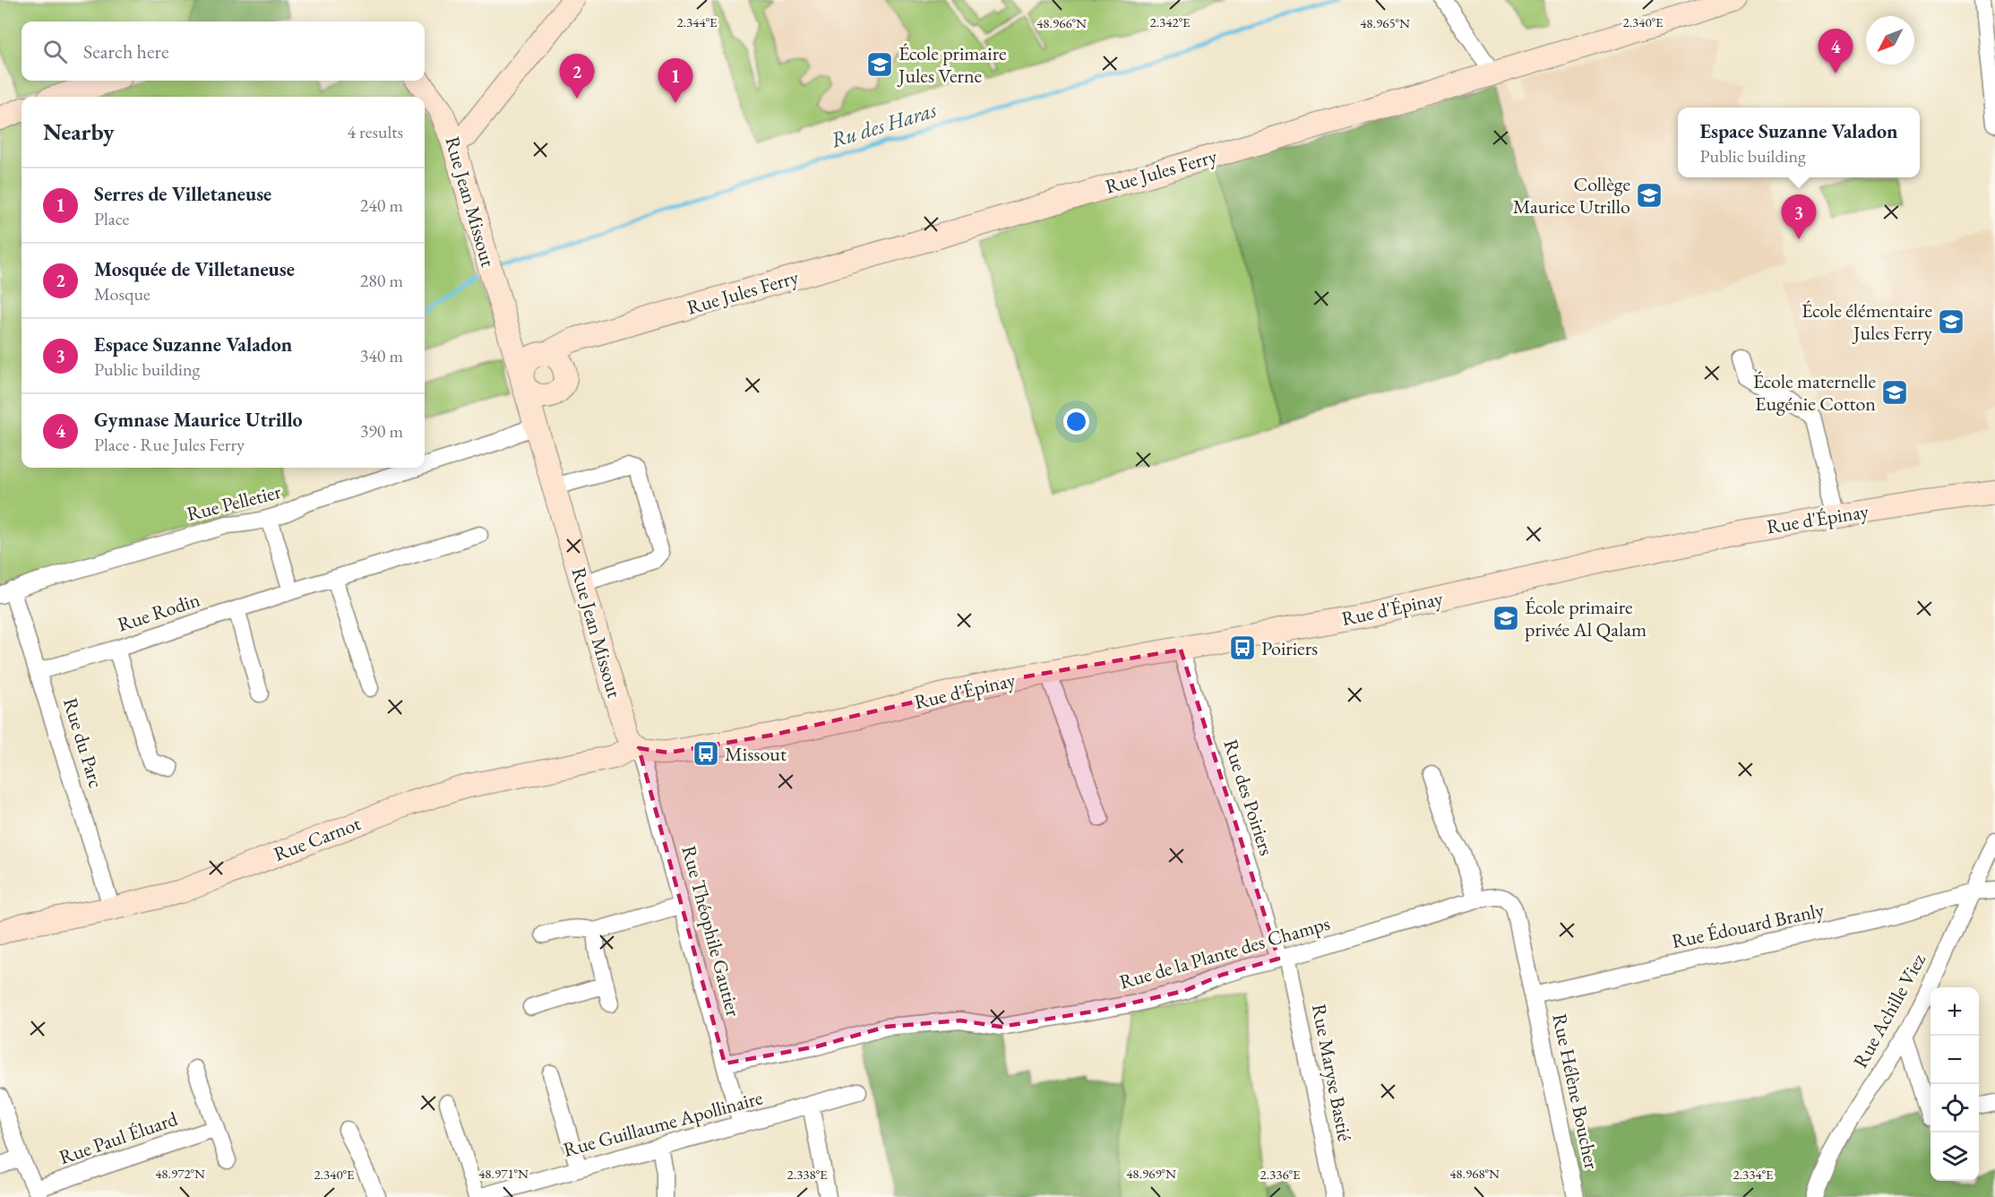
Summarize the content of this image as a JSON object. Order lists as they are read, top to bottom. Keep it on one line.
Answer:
{"streets":{"street":["Rue Jules Ferry","Rue Jean Missout","Rue Pelletier","Rue d'Épinay","Rue Rodin","Rue du Parc","Rue des Poiriers","Rue Carnot","Rue Édouard Branly","Rue Théophile Gautier","Rue de la Plante des Champs","Rue Achille Viez","Rue Maryse Bastié","Rue Hélène Boucher","Rue Guillaume Apollinaire","Rue Paul Éluard"]},"crossings":[["Rue Jules Ferry","Rue Jean Missout"],["Rue Jean Missout","Rue Pelletier"],["Rue Jean Missout","Rue d'Épinay"],["Rue Jean Missout","Rue Carnot"],["Rue Jean Missout","Rue Théophile Gautier"],["Rue Pelletier","Rue du Parc"],["Rue d'Épinay","Rue des Poiriers"],["Rue d'Épinay","Rue Carnot"],["Rue d'Épinay","Rue Théophile Gautier"],["Rue Rodin","Rue du Parc"],["Rue du Parc","Rue Carnot"],["Rue des Poiriers","Rue de la Plante des Champs"],["Rue des Poiriers","Rue Maryse Bastié"],["Rue Carnot","Rue Théophile Gautier"],["Rue Édouard Branly","Rue de la Plante des Champs"],["Rue Édouard Branly","Rue Achille Viez"],["Rue Édouard Branly","Rue Hélène Boucher"],["Rue Théophile Gautier","Rue de la Plante des Champs"],["Rue Théophile Gautier","Rue Guillaume Apollinaire"],["Rue de la Plante des Champs","Rue Maryse Bastié"],["Rue de la Plante des Champs","Rue Hélène Boucher"]],"water":["Ru des Haras"],"places":{"school or university":["École primaire Jules Verne","Collège Maurice Utrillo","École élémentaire Jules Ferry","École maternelle Eugénie Cotton","École primaire privée Al Qalam"],"bus stop":["Poiriers","Missout"]},"north":"bottom left","page":{"search":"Search here","pins":["4","2","1","3"],"heading":["Nearby","4 results"],"popup":["Espace Suzanne Valadon","Public building"],"list":[{"mark":"1","name":"Serres de Villetaneuse","note":"Place","value":"240 m"},{"mark":"2","name":"Mosquée de Villetaneuse","note":"Mosque","value":"280 m"},{"mark":"3","name":"Espace Suzanne Valadon","note":"Public building","value":"340 m"},{"mark":"4","name":"Gymnase Maurice Utrillo","note":"Place · Rue Jules Ferry","value":"390 m"}],"map_buttons":["+","−"]},"coordinates":["2.344°E","2.342°E","2.340°E","48.965°N","48.966°N","48.972°N","48.971°N","48.969°N","48.968°N","2.338°E","2.336°E","2.334°E"]}
